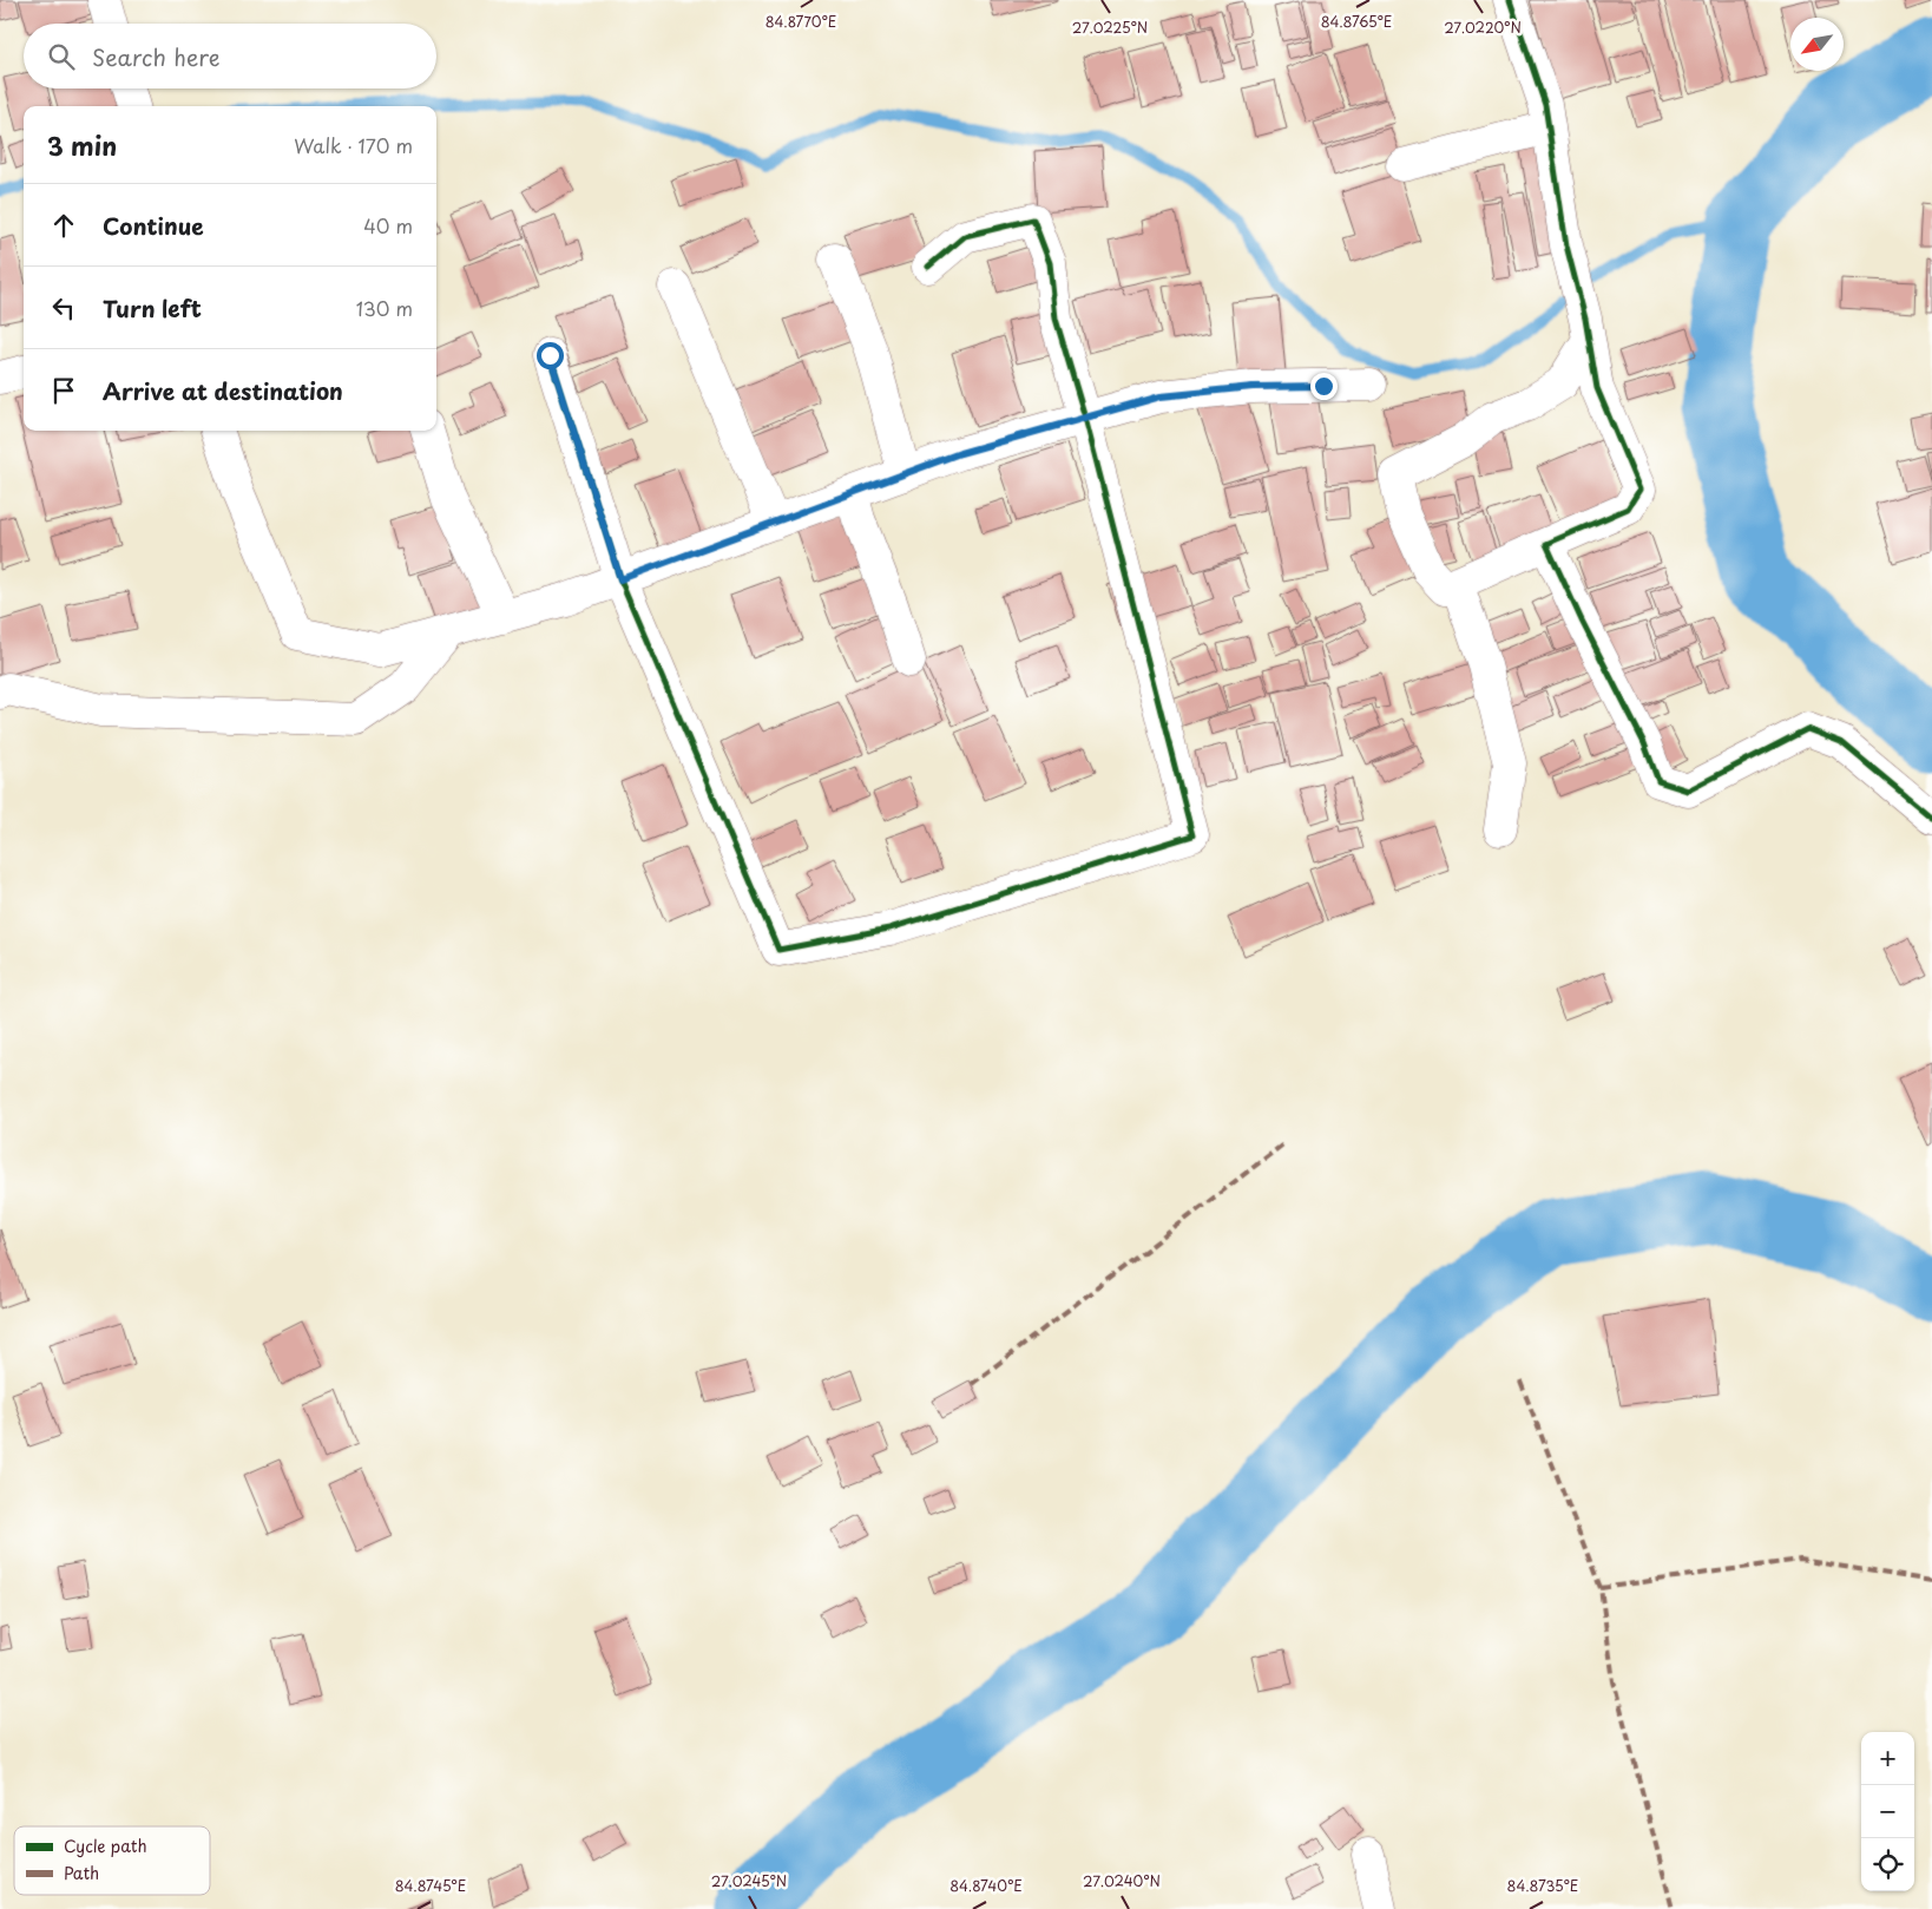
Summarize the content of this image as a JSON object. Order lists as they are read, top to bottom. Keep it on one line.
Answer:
{"legend":["Cycle path","Path"],"north":"bottom left","page":{"search":"Search here","heading":["3 min","Walk · 170 m"],"list":[["Continue","40 m"],["Turn left","130 m"],"Arrive at destination"],"map_buttons":["+","−"]},"coordinates":["84.8770°E","84.8765°E","27.0225°N","27.0220°N","27.0245°N","27.0240°N","84.8745°E","84.8740°E","84.8735°E"]}
